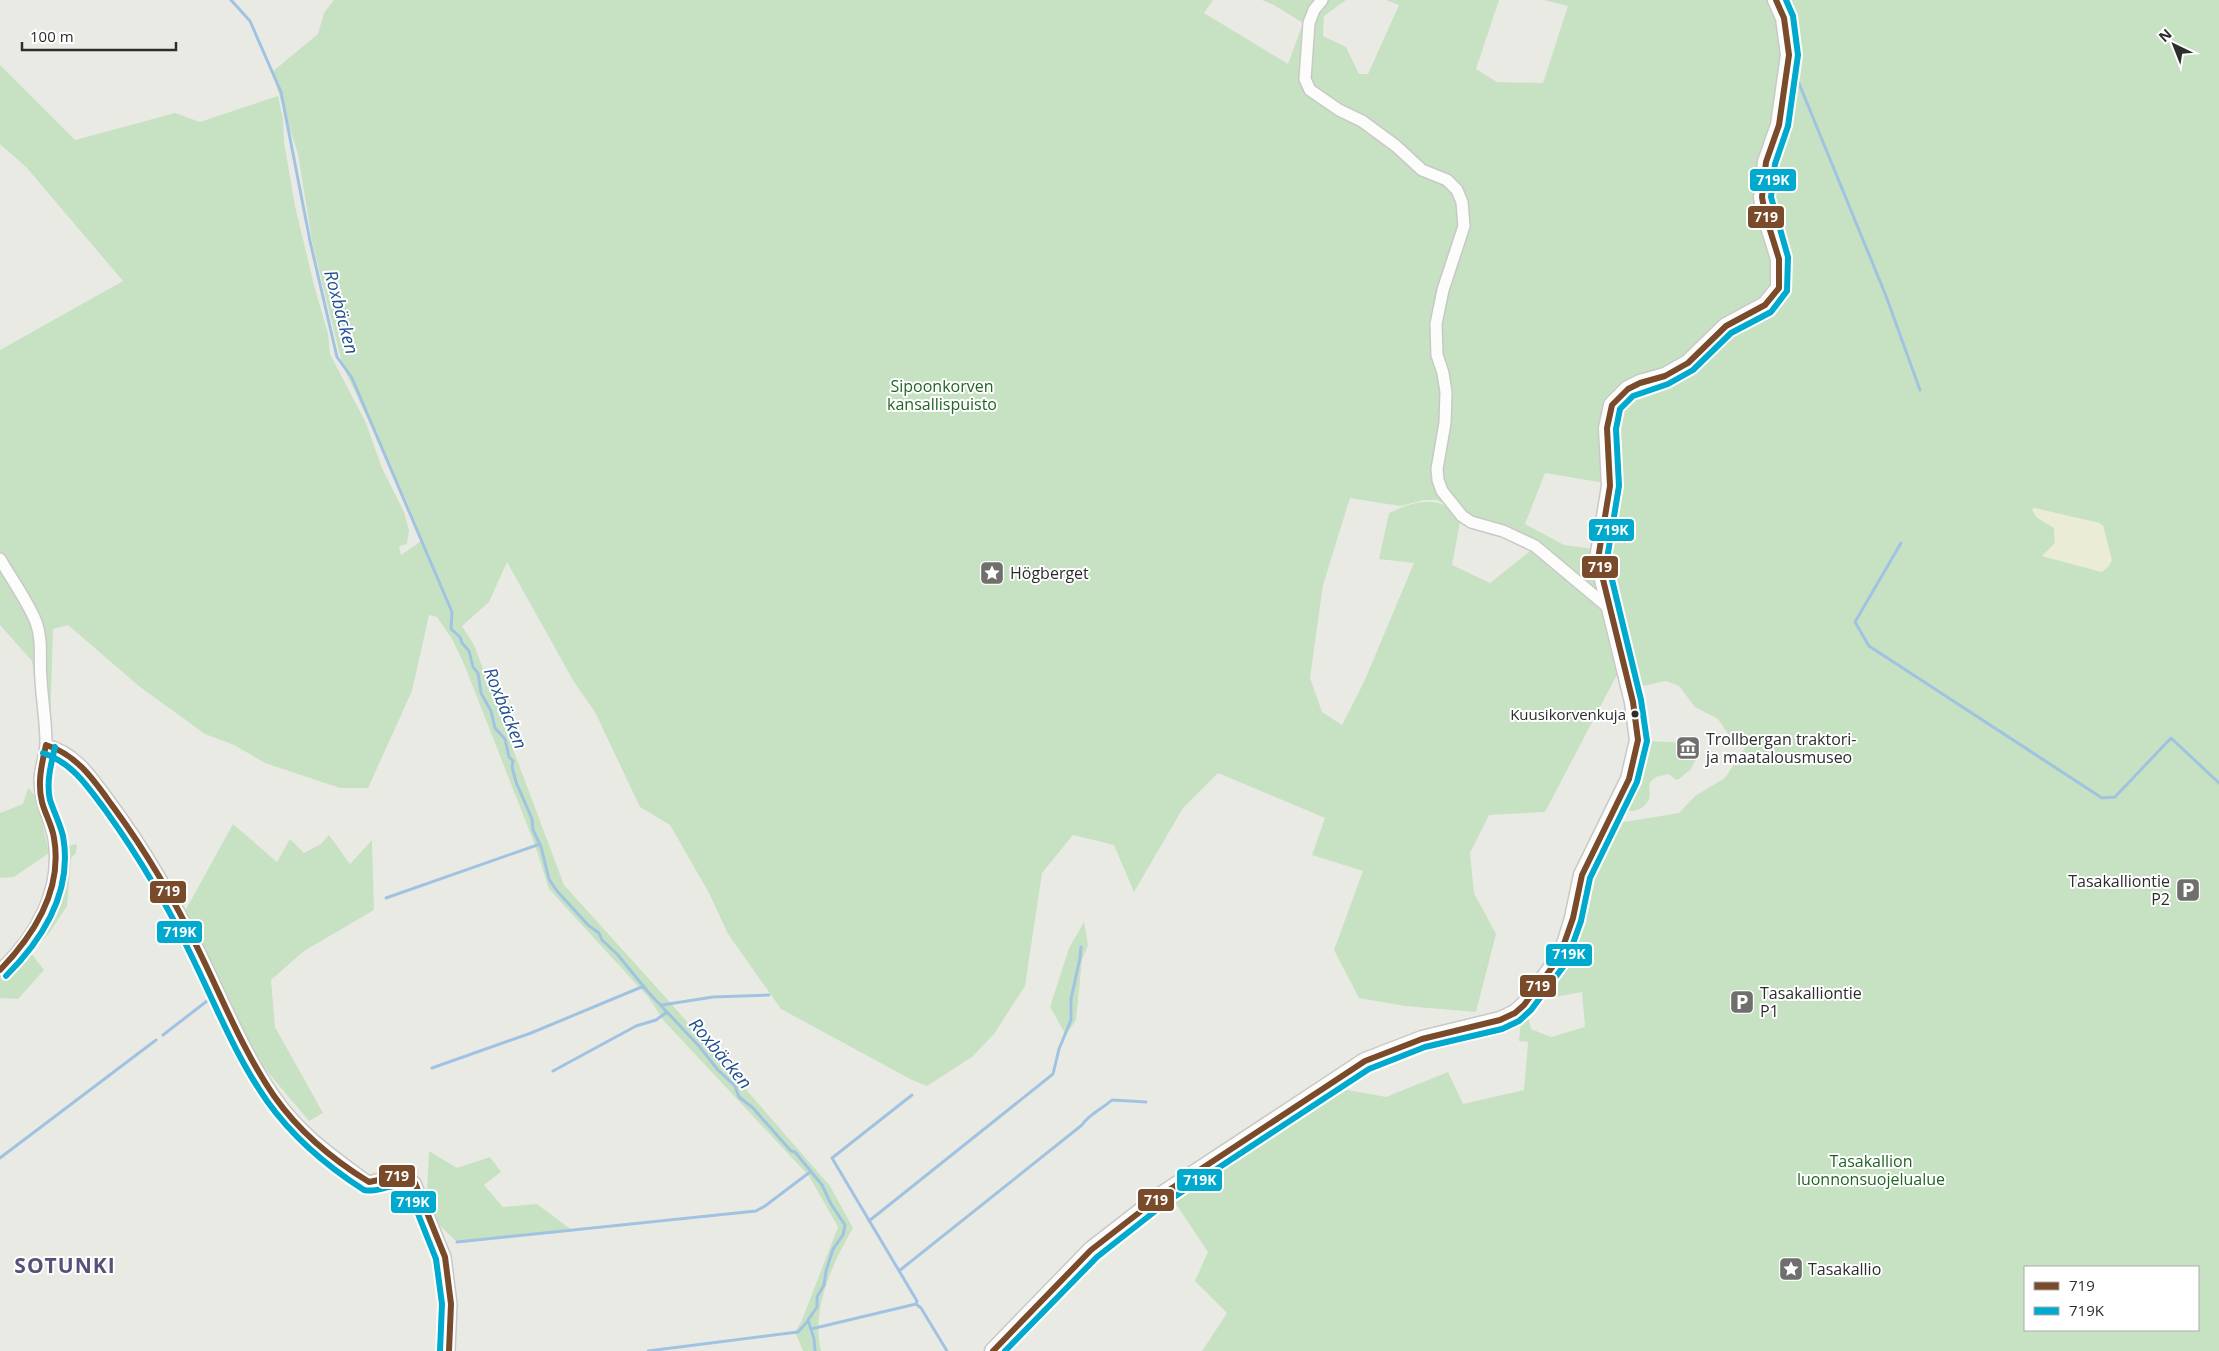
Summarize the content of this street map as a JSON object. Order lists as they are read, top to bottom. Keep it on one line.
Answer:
{"districts":["SOTUNKI"],"water":["Roxbäcken"],"parks":["Sipoonkorven kansallispuisto","Tasakallion luonnonsuojelualue"],"places":{"place":["Högberget","Tasakallio"],"other":["Kuusikorvenkuja"],"museum":["Trollbergan traktori- ja maatalousmuseo"],"parking":["Tasakalliontie P2","Tasakalliontie P1"]},"lines":["transit line 719","transit line 719K"],"legend":["719","719K"],"scale_bar":"100 m","north":"top left"}
